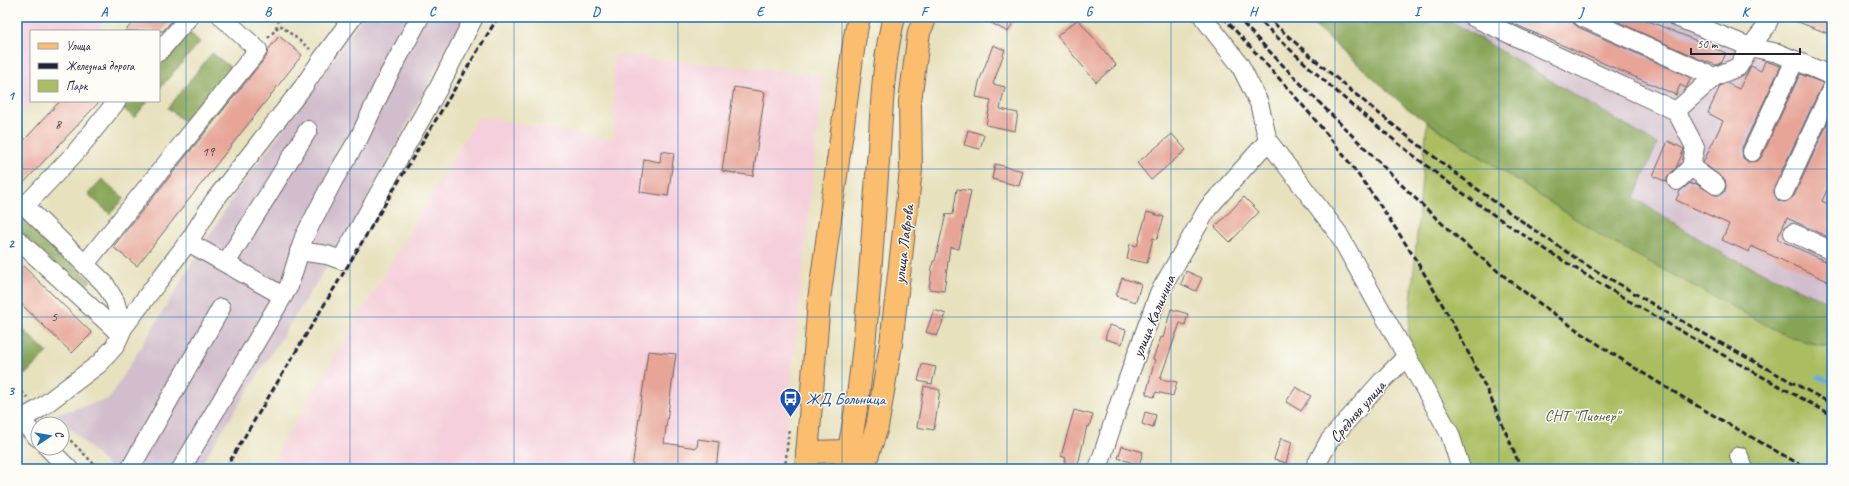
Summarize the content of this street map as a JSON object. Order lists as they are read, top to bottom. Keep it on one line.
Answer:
{"streets":{"main road":["улица Лаврова"],"street":["улица Калинина","Средняя улица"]},"parks":["СНТ \"Пионер\""],"places":{"bus stop":["ЖД Больница"]},"house_numbers":["8","19","5"],"legend":["Улица","Железная дорога","Парк"],"scale_bar":"50 m","north":"right","grid":{"columns":["A","B","C","D","E","F","G","H","I","J","K"],"rows":["1","2","3"]}}
